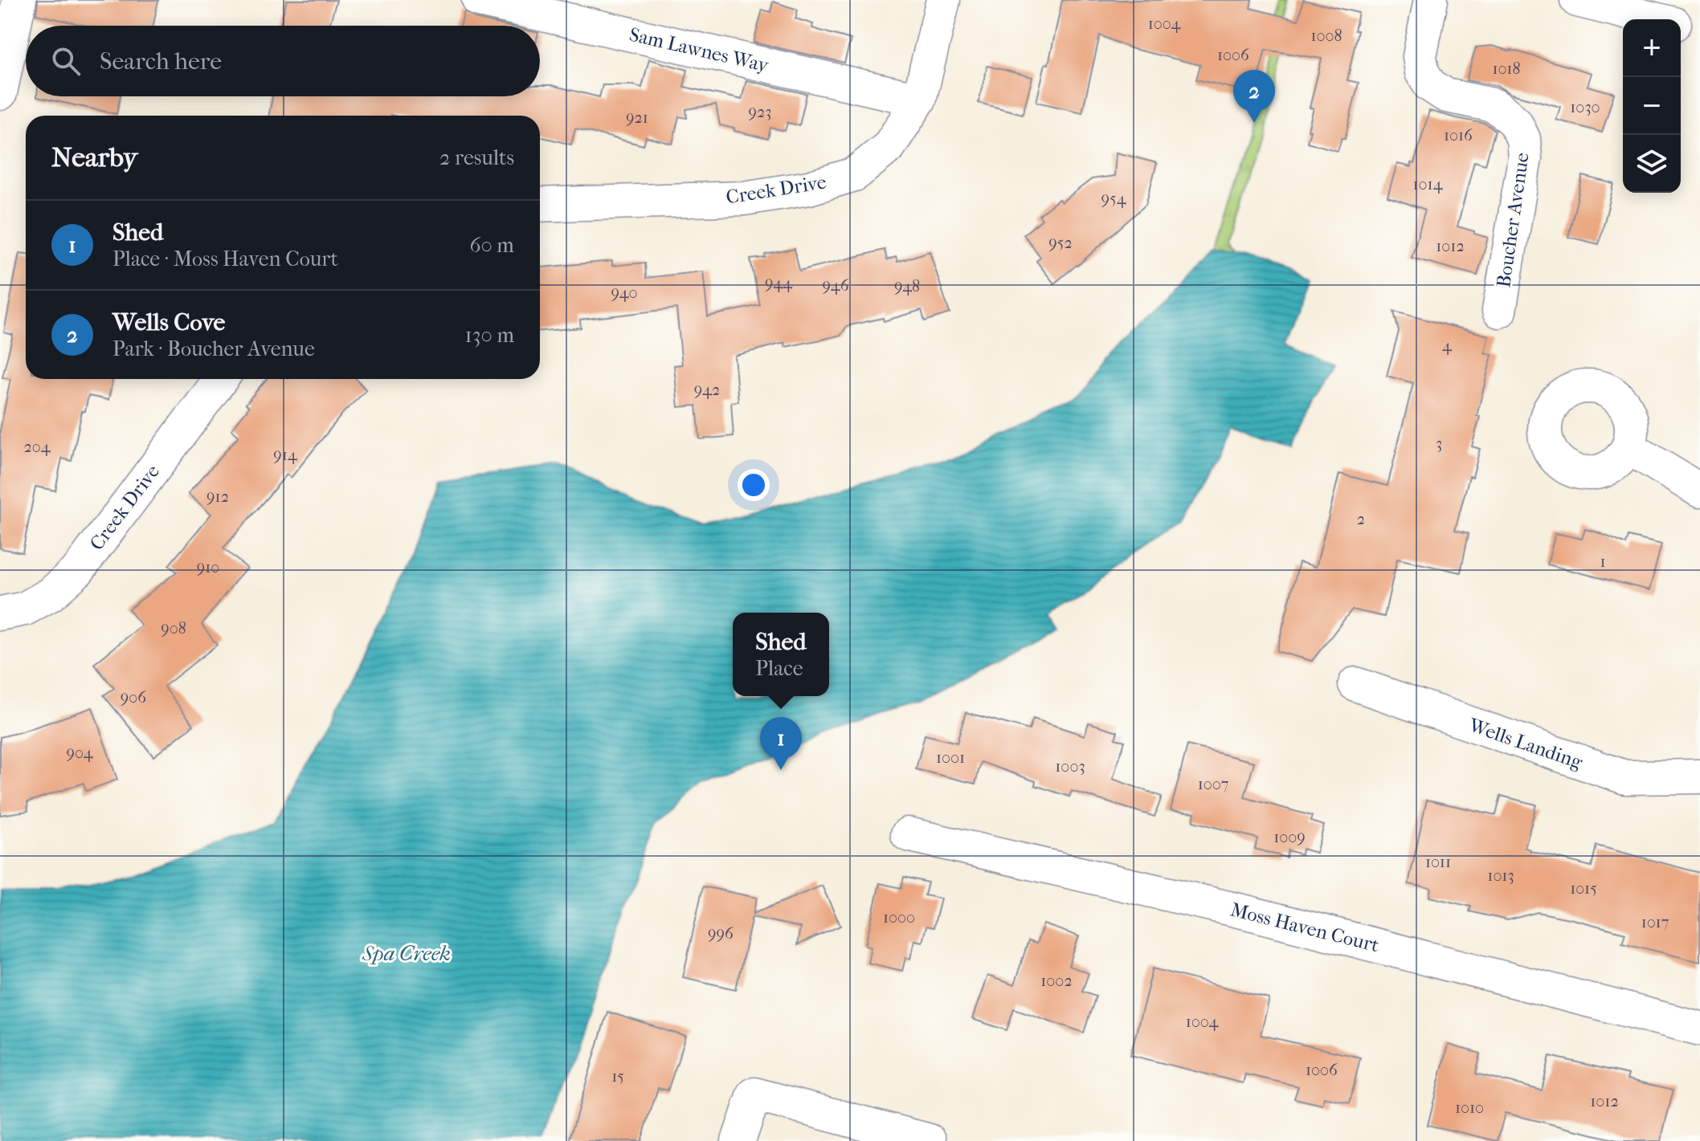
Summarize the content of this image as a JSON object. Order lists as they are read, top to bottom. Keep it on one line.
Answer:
{"streets":{"street":["Sam Lawnes Way","Creek Drive","Boucher Avenue","Wells Landing","Moss Haven Court"]},"crossings":[["Sam Lawnes Way","Creek Drive"]],"water":["Spa Creek"],"house_numbers":["1004","1008","1006","1018","1030","923","921","1016","1014","954","952","1012","944","946","948","940","4","942","3","204","914","912","2","1","910","908","906","904","1001","1003","1007","1009","1011","1013","1015","1000","1017","996","1002","1004","1006","15","1012","1010"],"page":{"map_buttons":["+","−"],"search":"Search here","pins":["2","1"],"heading":["Nearby","2 results"],"list":[{"mark":"1","name":"Shed","note":"Place · Moss Haven Court","value":"60 m"},{"mark":"2","name":"Wells Cove","note":"Park · Boucher Avenue","value":"130 m"}],"popup":["Shed","Place"]}}
